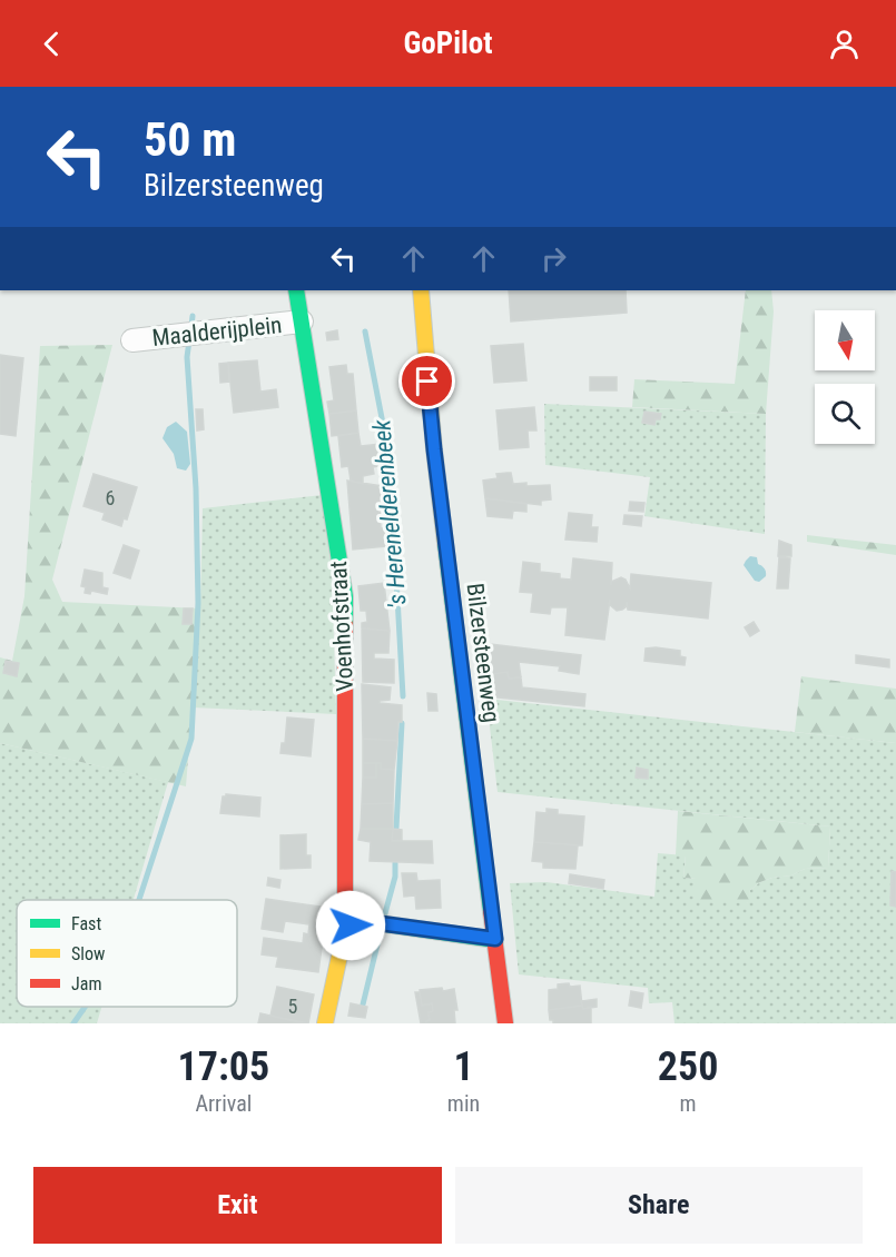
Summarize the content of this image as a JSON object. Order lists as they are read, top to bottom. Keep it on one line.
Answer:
{"streets":{"street":["Maalderijplein","Voenhofstraat","Bilzersteenweg"]},"crossings":[["Maalderijplein","Voenhofstraat"]],"water":["'s Herenelderenbeek"],"house_numbers":["6","5"],"legend":["Fast","Slow","Jam"],"north":"bottom","page":{"header":"GoPilot","turn":["50 m","Bilzersteenweg"],"eta":["17:05","Arrival","1","min","250","m"],"buttons":["Exit","Share"]}}
